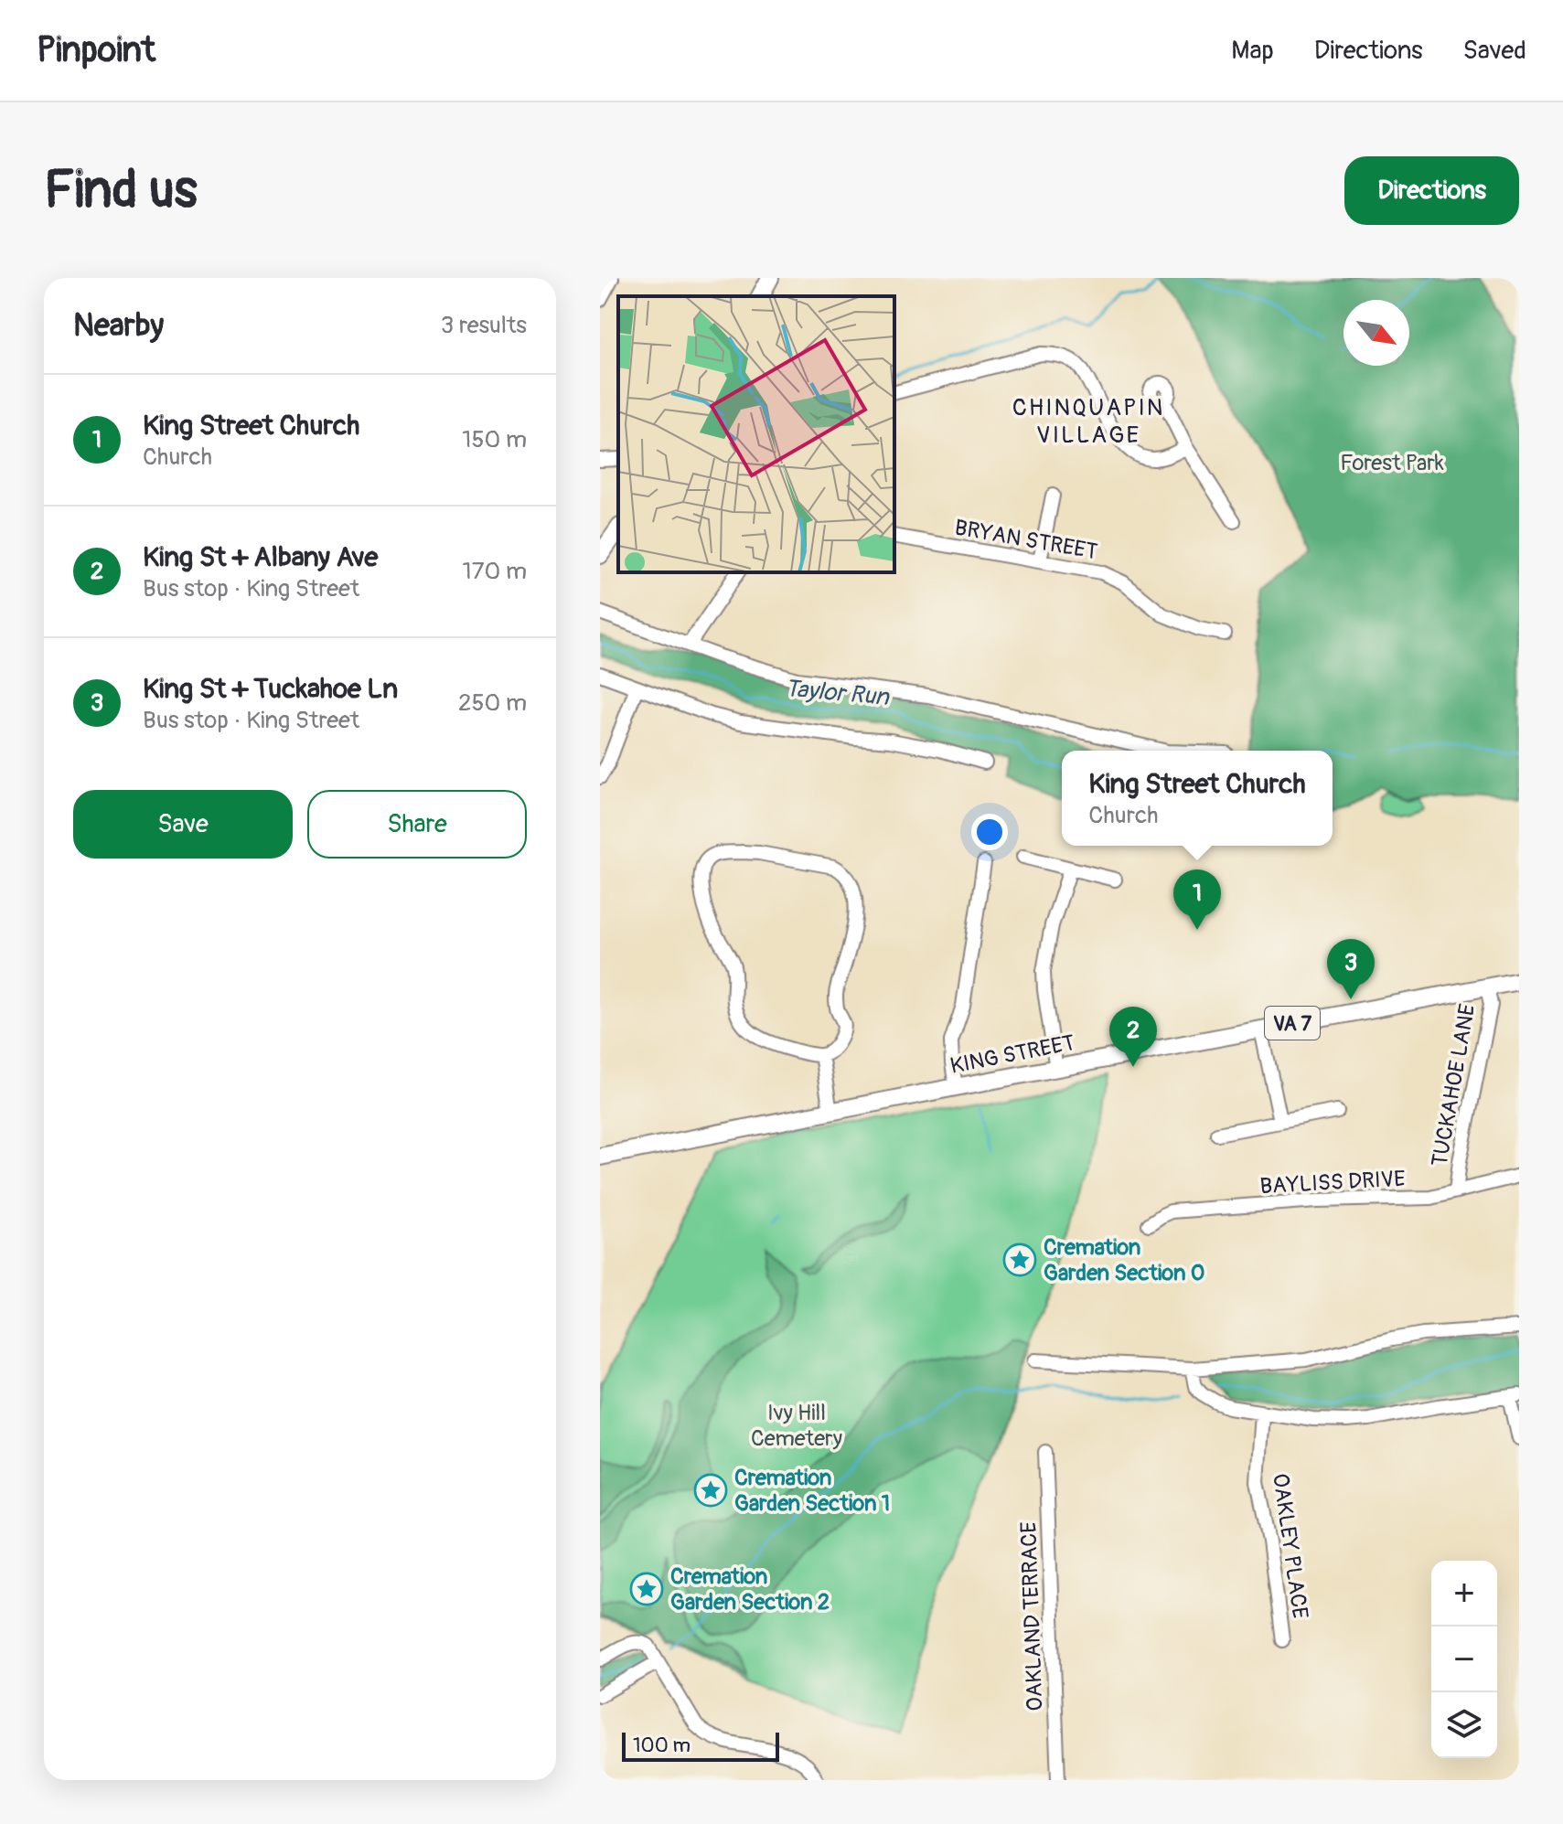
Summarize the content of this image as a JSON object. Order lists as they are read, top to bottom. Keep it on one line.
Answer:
{"streets":{"main road":["VA 7","KING STREET"],"street":["BRYAN STREET","TUCKAHOE LANE","BAYLISS DRIVE","OAKLEY PLACE","OAKLAND TERRACE"]},"crossings":[["KING STREET","TUCKAHOE LANE"],["TUCKAHOE LANE","BAYLISS DRIVE"]],"districts":["CHINQUAPIN VILLAGE"],"water":["Taylor Run"],"parks":["Forest Park","Ivy Hill Cemetery"],"places":{"place":["Cremation Garden Section O","Cremation Garden Section 1","Cremation Garden Section 2"]},"scale_bar":"100 m","north":"bottom right","page":{"header":"Pinpoint","nav":["Map","Directions","Saved"],"buttons":["Directions",["Save","Share"]],"title":"Find us","heading":["Nearby","3 results"],"list":[{"mark":"1","name":"King Street Church","note":"Church","value":"150 m"},{"mark":"2","name":"King St + Albany Ave","note":"Bus stop · King Street","value":"170 m"},{"mark":"3","name":"King St + Tuckahoe Ln","note":"Bus stop · King Street","value":"250 m"}],"popup":["King Street Church","Church"],"pins":["1","3","2"],"map_buttons":["+","−"],"scale":"100 m"}}
